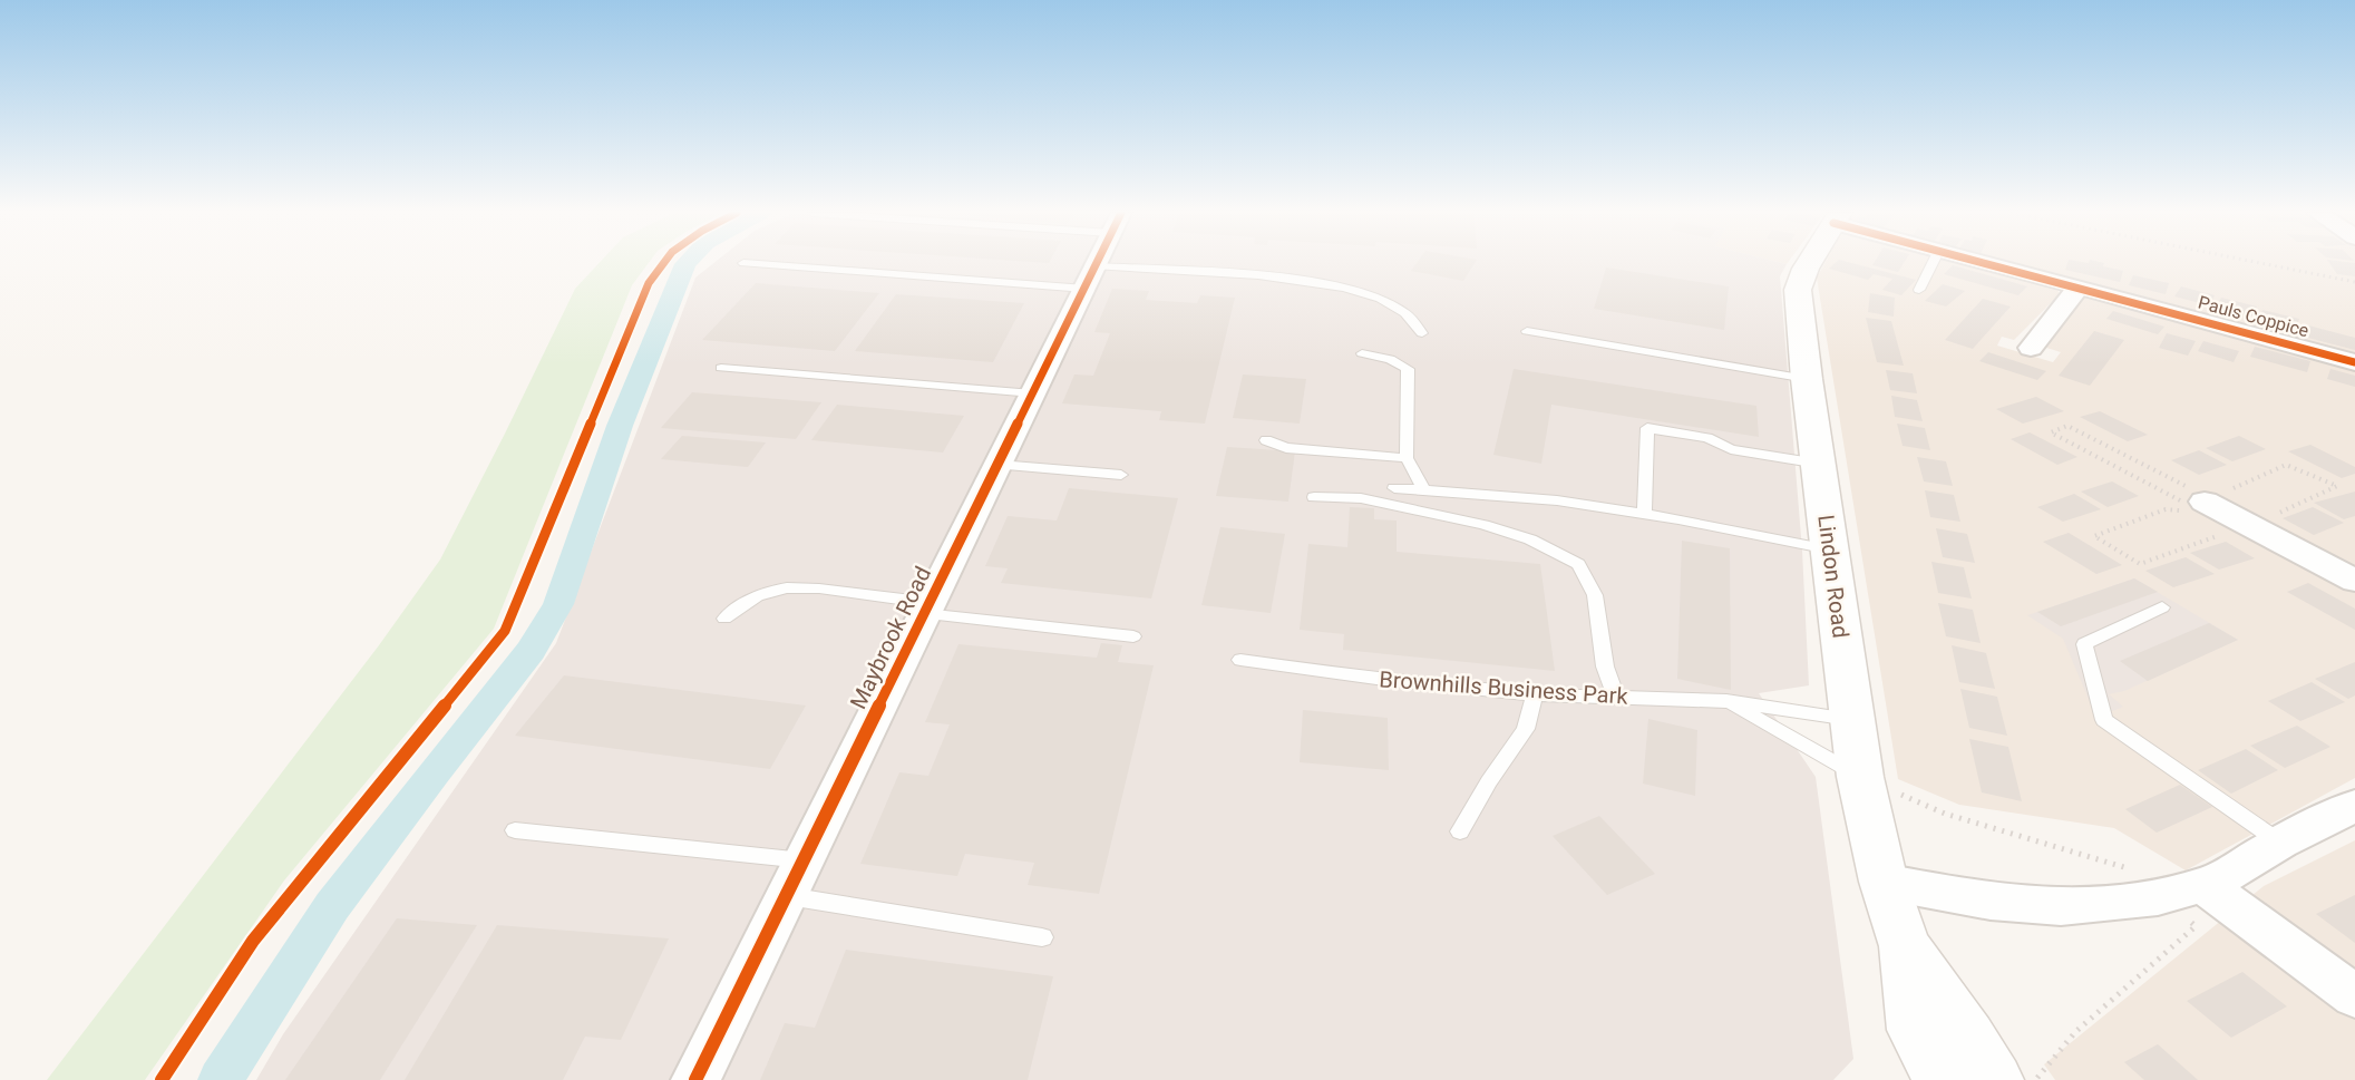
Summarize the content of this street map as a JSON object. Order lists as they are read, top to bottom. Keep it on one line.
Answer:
{"streets":{"main road":["Lindon Road"],"street":["Pauls Coppice","Maybrook Road"],"lane":["Brownhills Business Park"]},"crossings":[["Lindon Road","Brownhills Business Park"]]}
